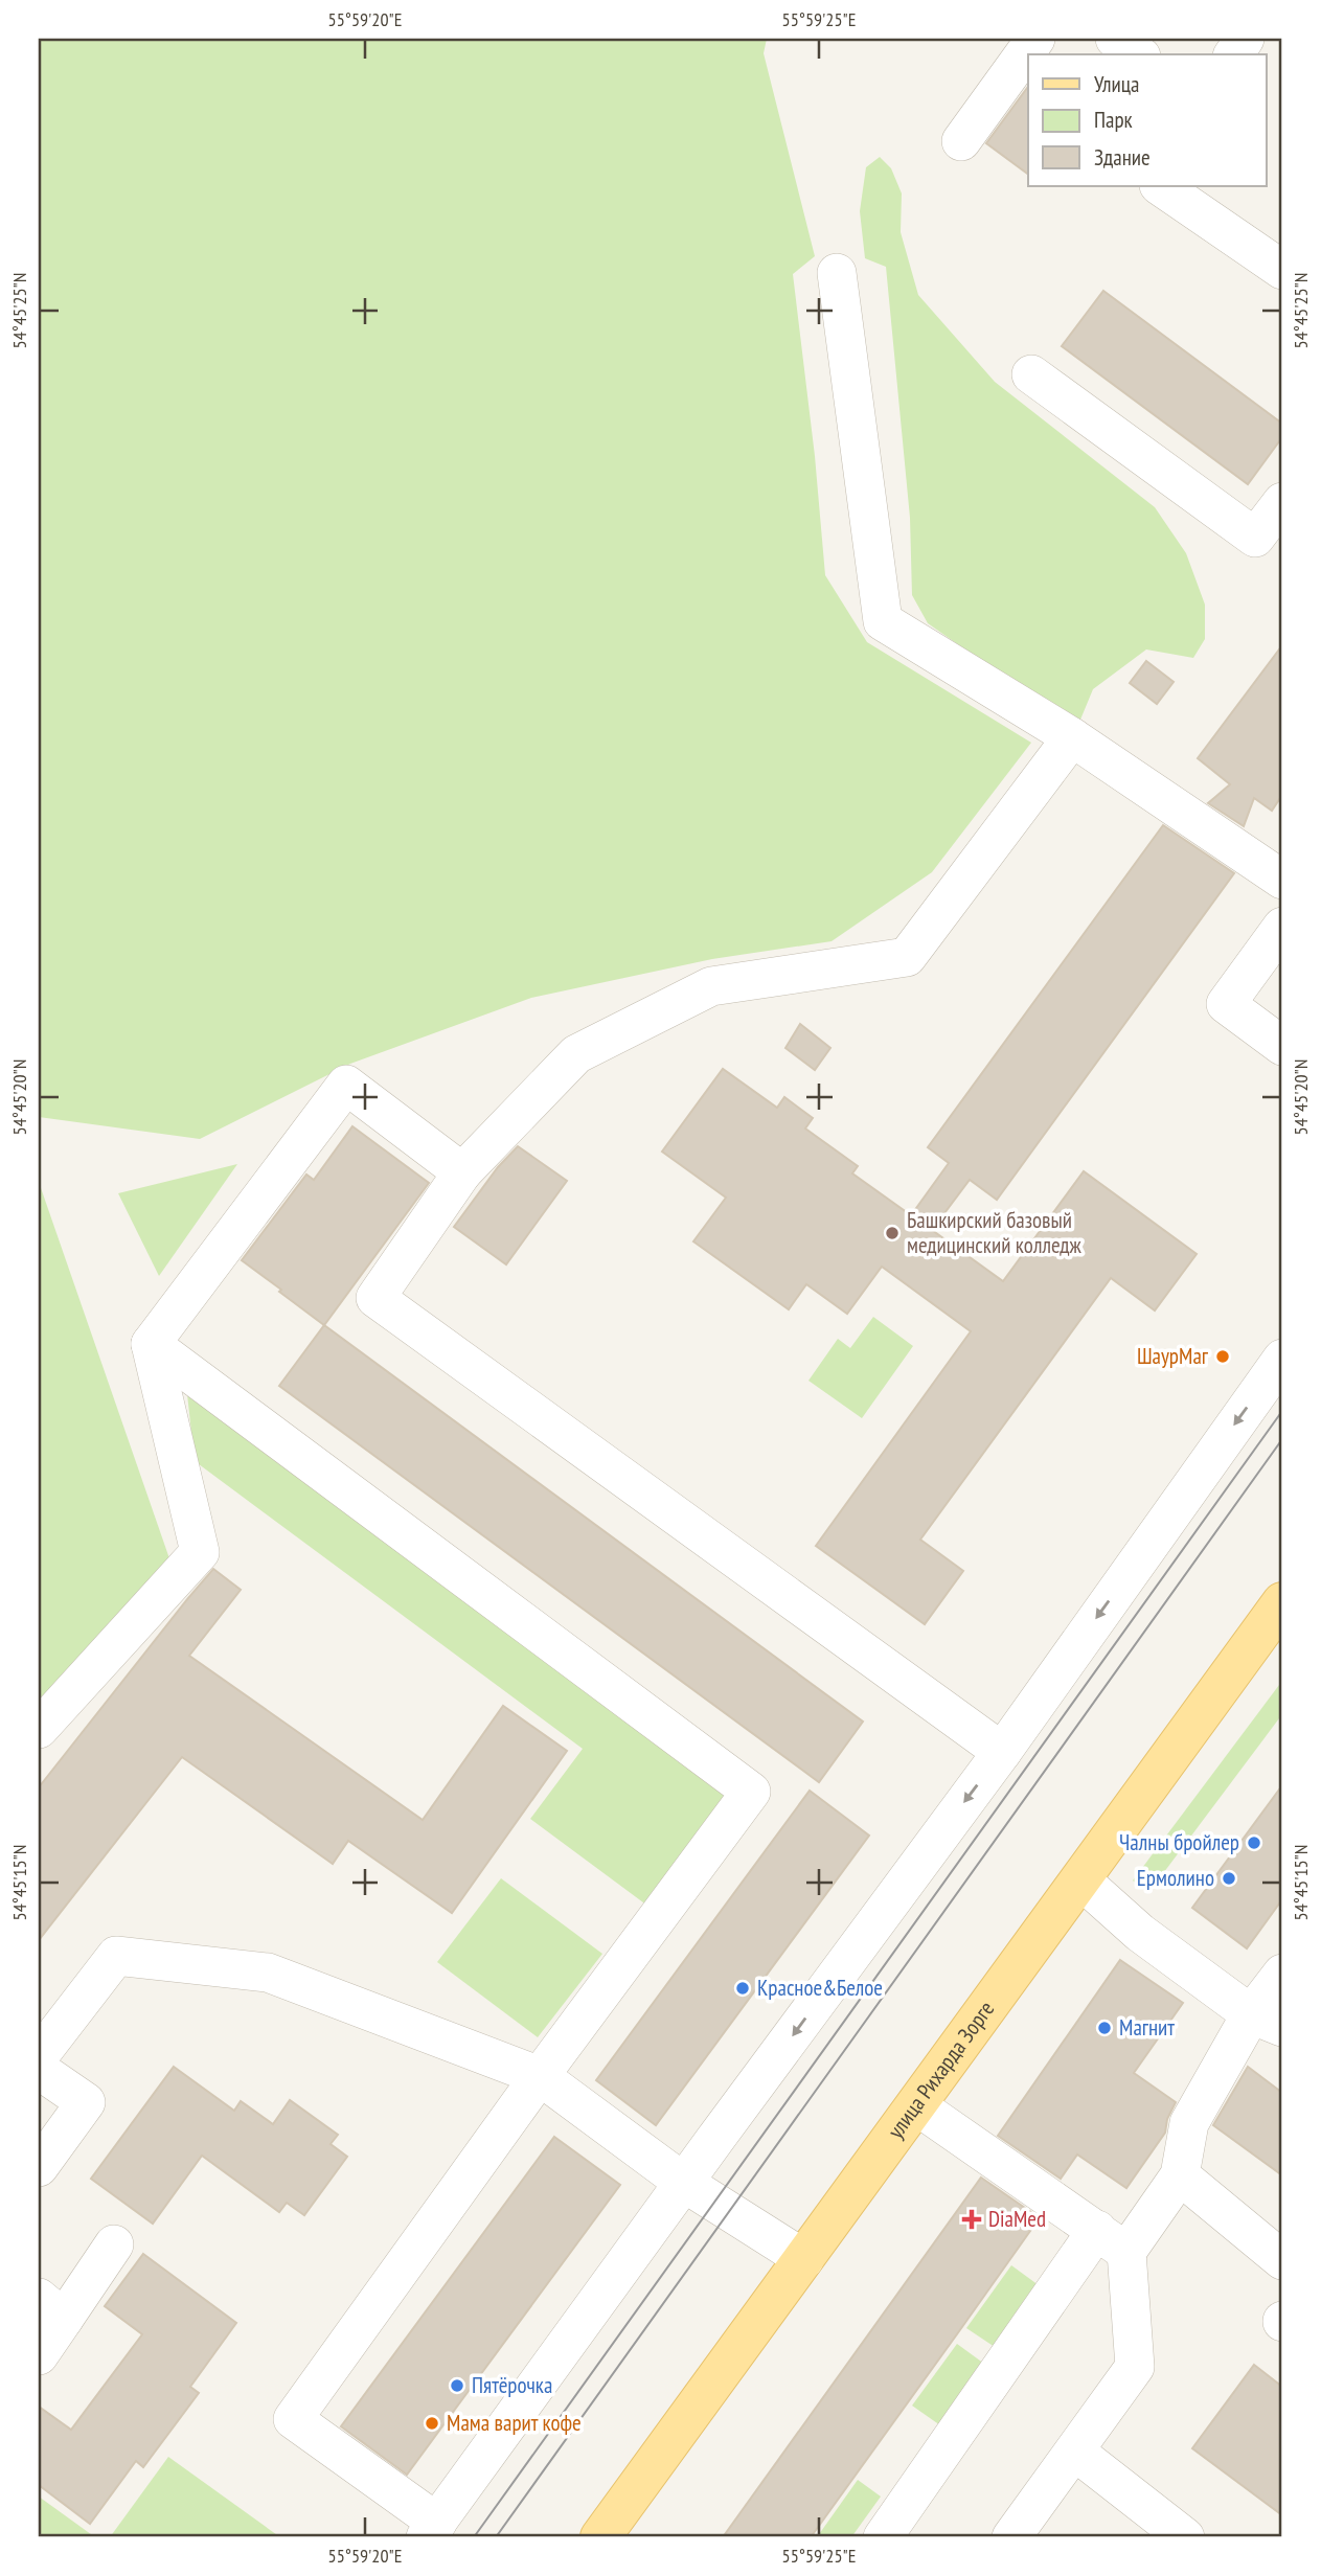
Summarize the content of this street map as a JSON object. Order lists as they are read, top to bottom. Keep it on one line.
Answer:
{"streets":{"main road":["улица Рихарда Зорге"]},"places":{"other":["Башкирский базовый медицинский колледж","ШаурМаг","Чалны бройлер","Ермолино","Красное&Белое","Магнит","Пятёрочка","Мама варит кофе"],"health":["DiaMed"]},"legend":["Улица","Парк","Здание"],"coordinates":["55°59'20\"E","55°59'25\"E","54°45'25\"N","54°45'20\"N","54°45'15\"N"]}
